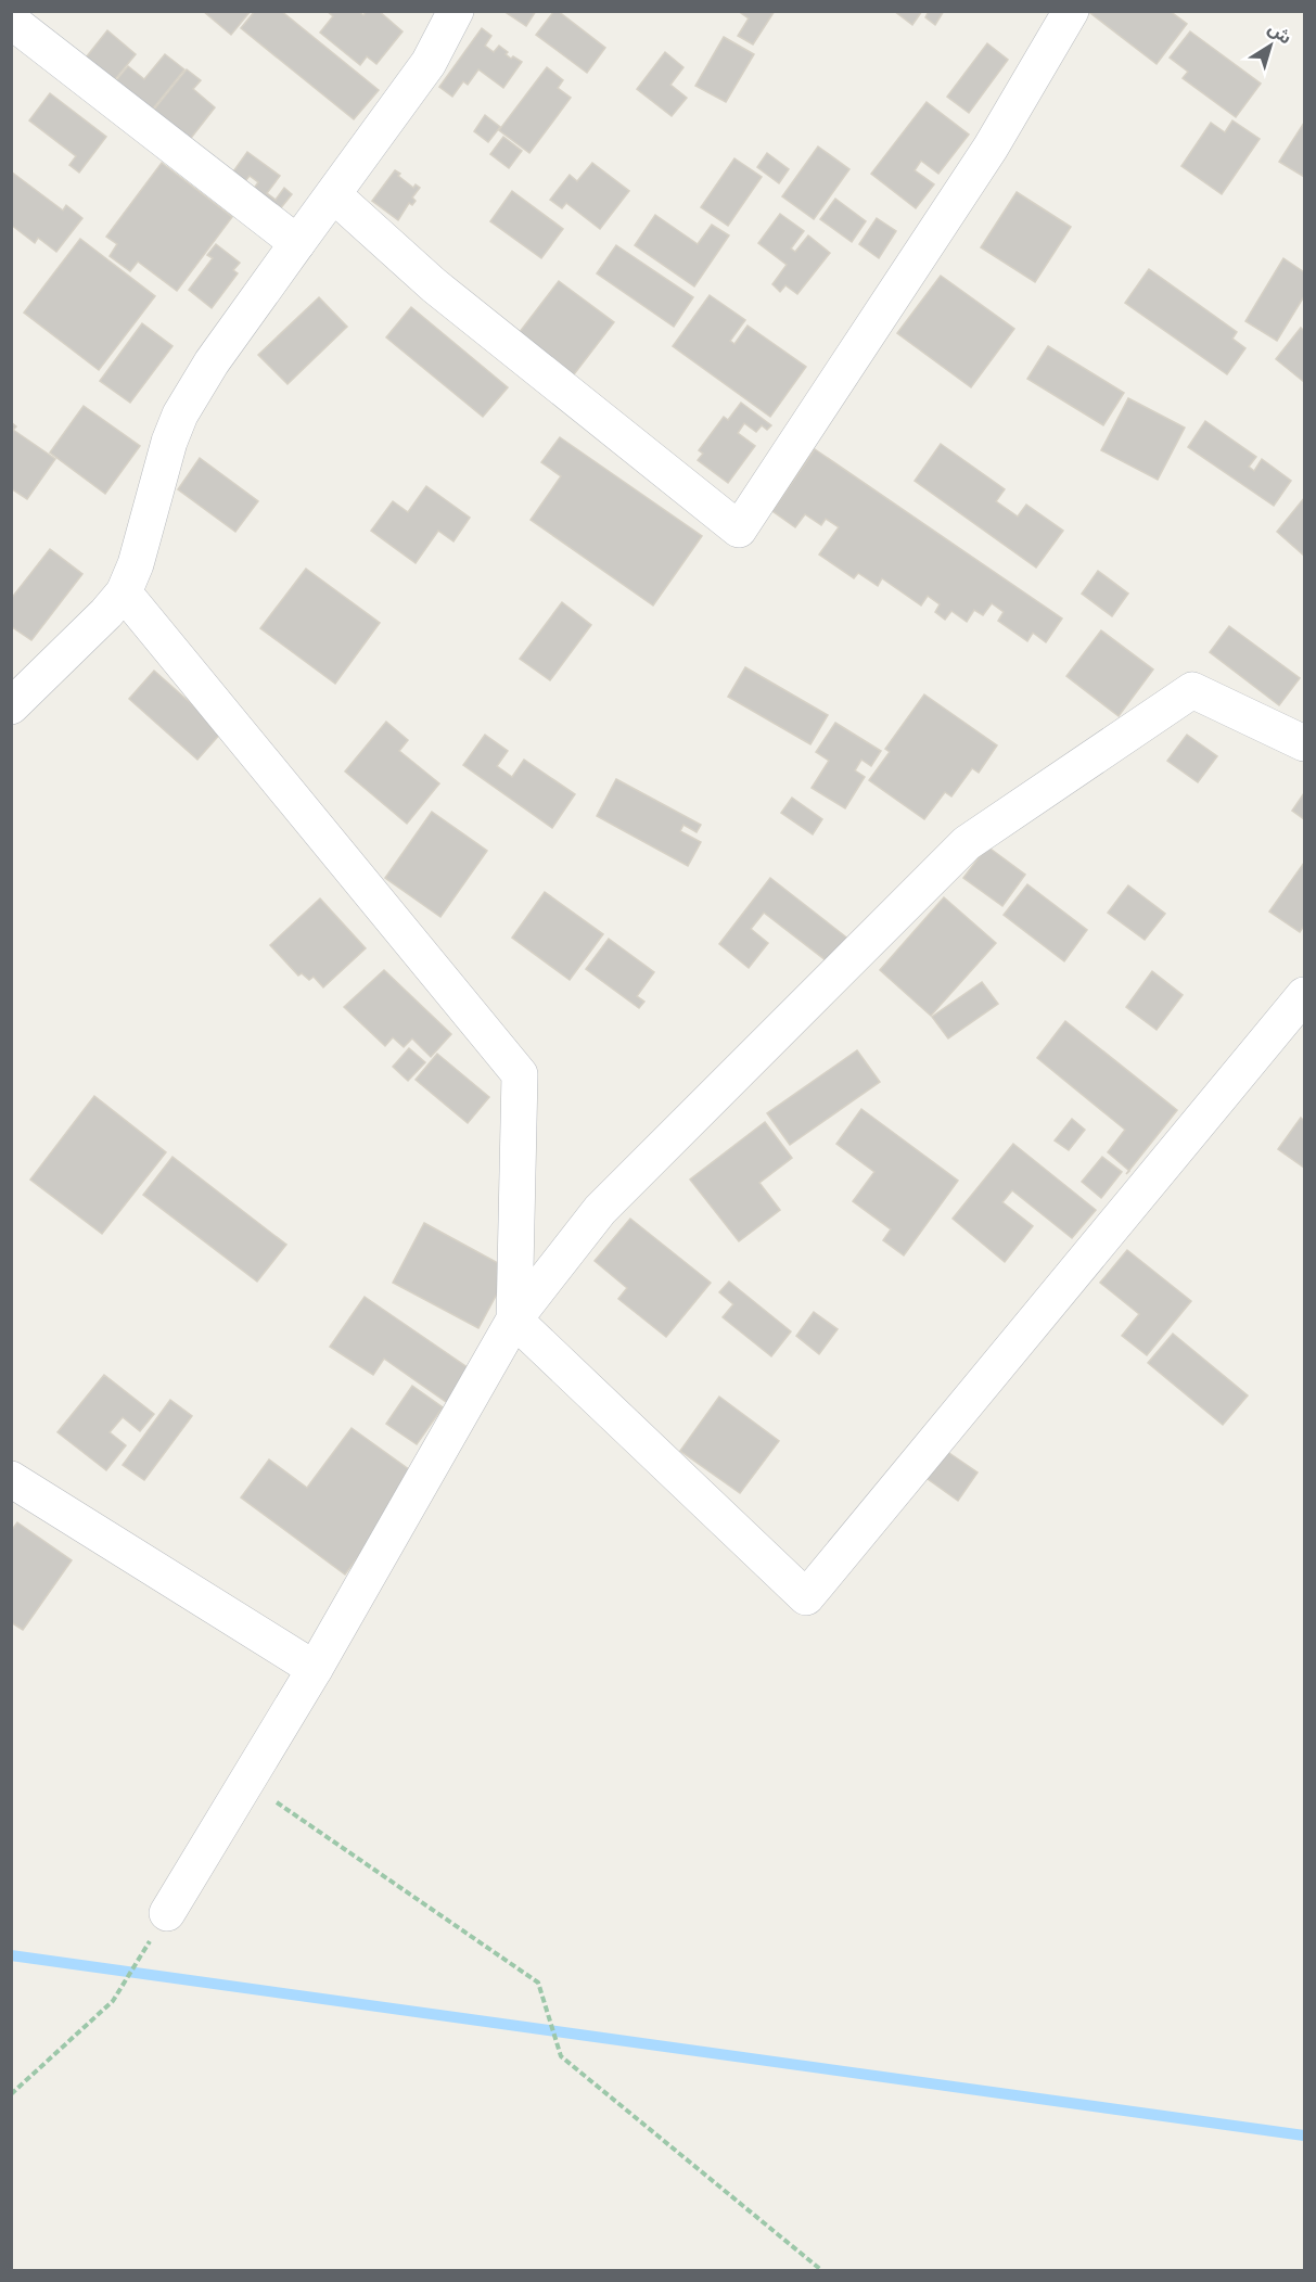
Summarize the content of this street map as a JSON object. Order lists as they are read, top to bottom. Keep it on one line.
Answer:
{"north":"top right"}
